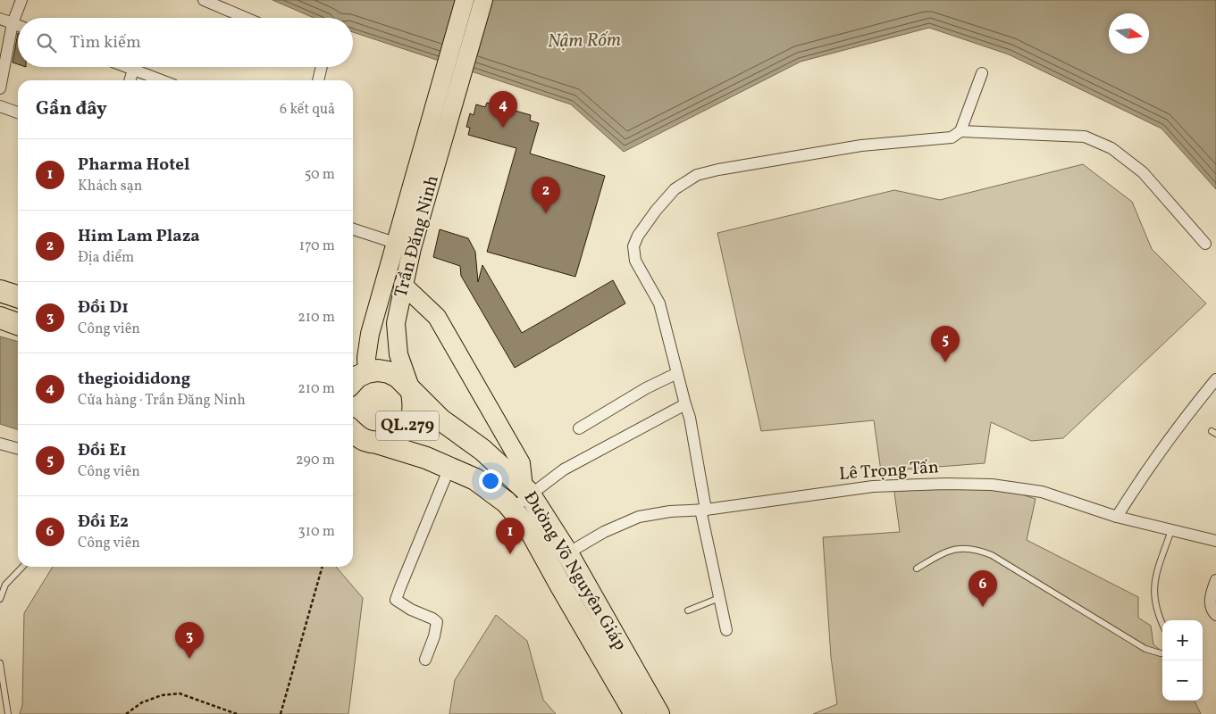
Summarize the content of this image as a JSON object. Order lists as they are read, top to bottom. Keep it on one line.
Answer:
{"streets":{"highway":["QL.279","Đường Võ Nguyên Giáp"],"main road":["Trần Đăng Ninh"],"street":["Lê Trọng Tấn"]},"crossings":[["Trần Đăng Ninh","QL.279"],["Trần Đăng Ninh","Đường Võ Nguyên Giáp"],["QL.279","Đường Võ Nguyên Giáp"],["Lê Trọng Tấn","Đường Võ Nguyên Giáp"]],"water":["Nậm Rốm"],"north":"right","page":{"search":"Tìm kiếm","heading":["Gần đây","6 kết quả"],"pins":["4","2","5","1","6","3"],"list":[{"mark":"1","name":"Pharma Hotel","note":"Khách sạn","value":"50 m"},{"mark":"2","name":"Him Lam Plaza","note":"Địa điểm","value":"170 m"},{"mark":"3","name":"Đồi D1","note":"Công viên","value":"210 m"},{"mark":"4","name":"thegioididong","note":"Cửa hàng · Trần Đăng Ninh","value":"210 m"},{"mark":"5","name":"Đồi E1","note":"Công viên","value":"290 m"},{"mark":"6","name":"Đồi E2","note":"Công viên","value":"310 m"}],"map_buttons":["+","−"]}}
